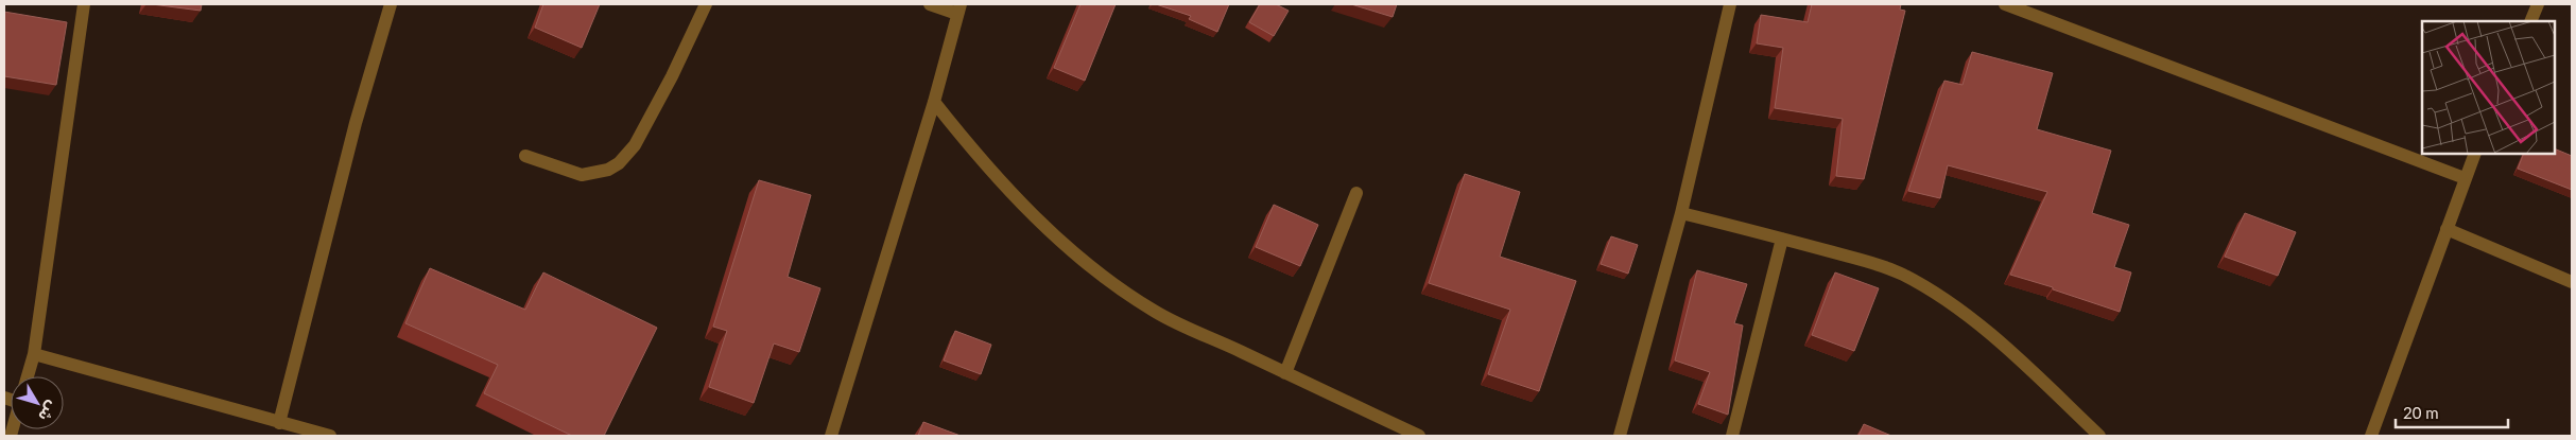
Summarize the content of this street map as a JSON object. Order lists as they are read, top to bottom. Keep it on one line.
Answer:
{"scale_bar":"20 m","north":"bottom right"}
